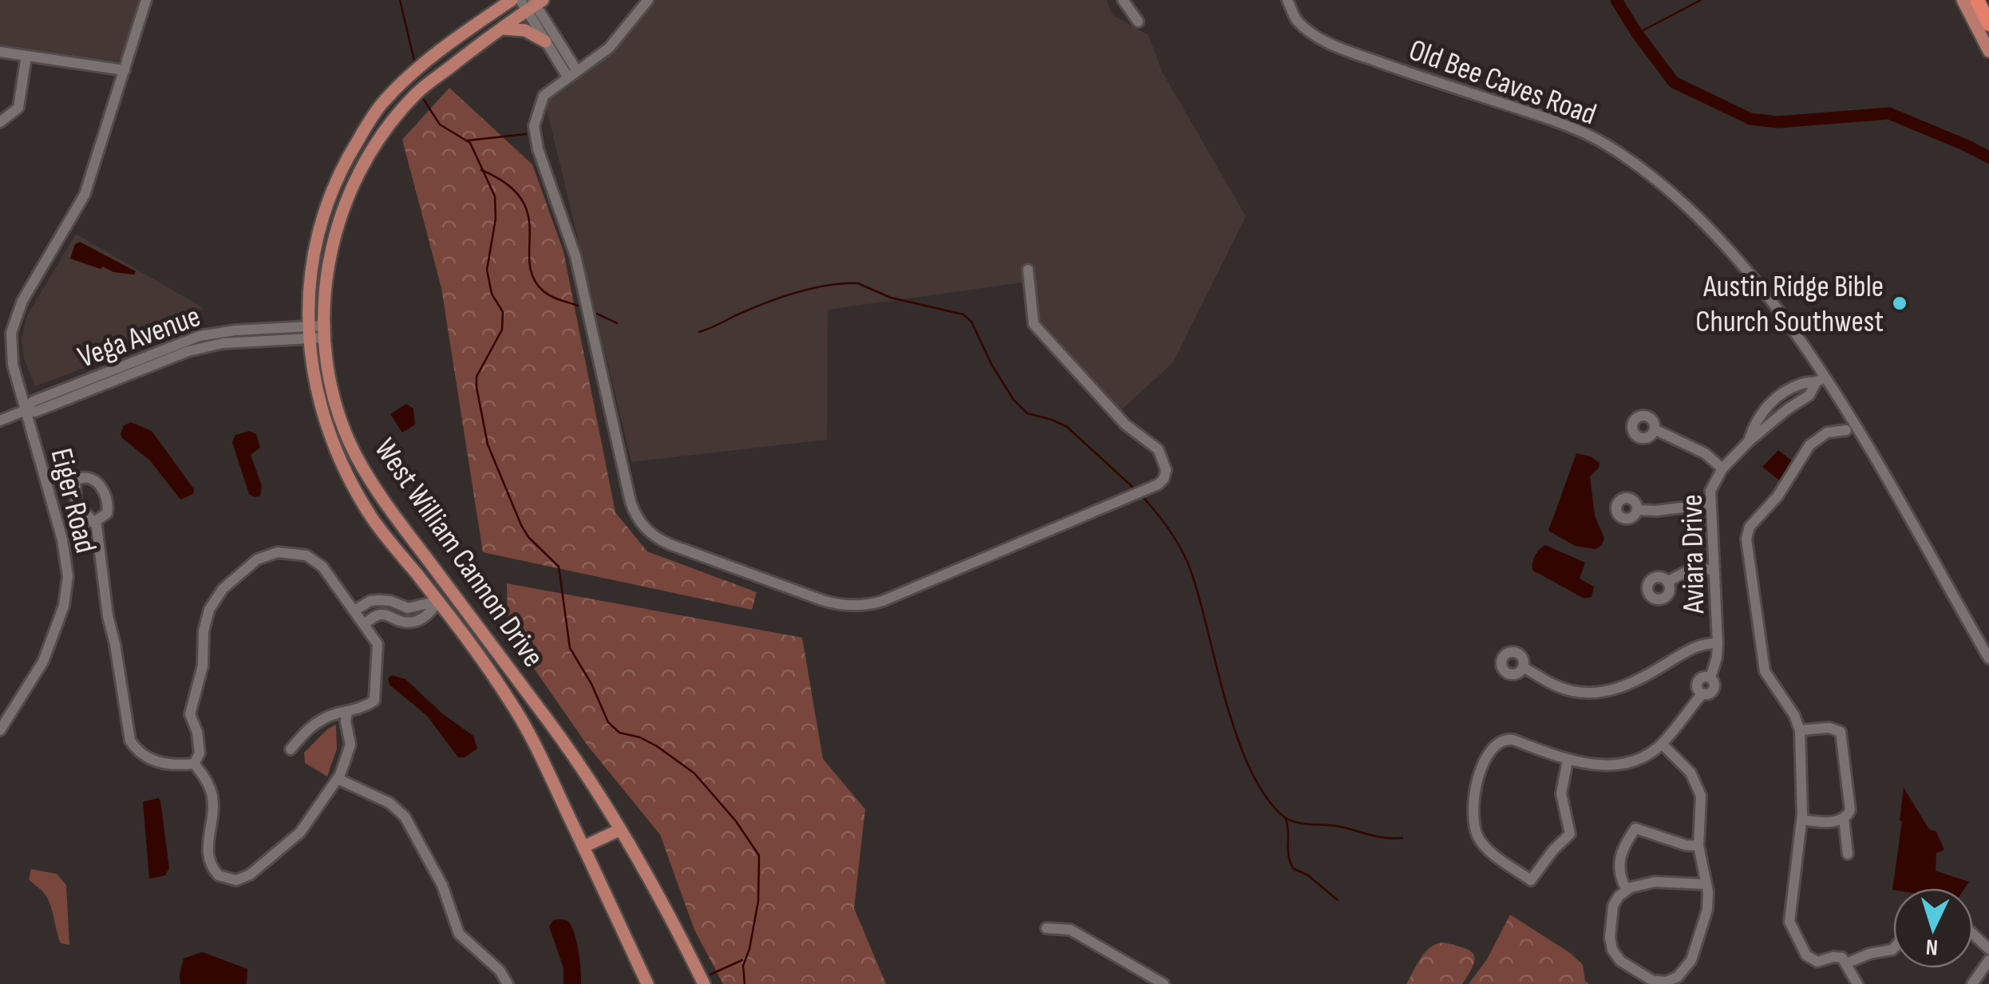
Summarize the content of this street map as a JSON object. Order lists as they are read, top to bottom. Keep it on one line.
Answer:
{"streets":{"main road":["West William Cannon Drive"],"street":["Old Bee Caves Road","Vega Avenue","Eiger Road","Aviara Drive"]},"crossings":[["Old Bee Caves Road","Aviara Drive"],["Vega Avenue","Eiger Road"],["Vega Avenue","West William Cannon Drive"]],"places":["Austin Ridge Bible Church Southwest"],"north":"bottom"}
